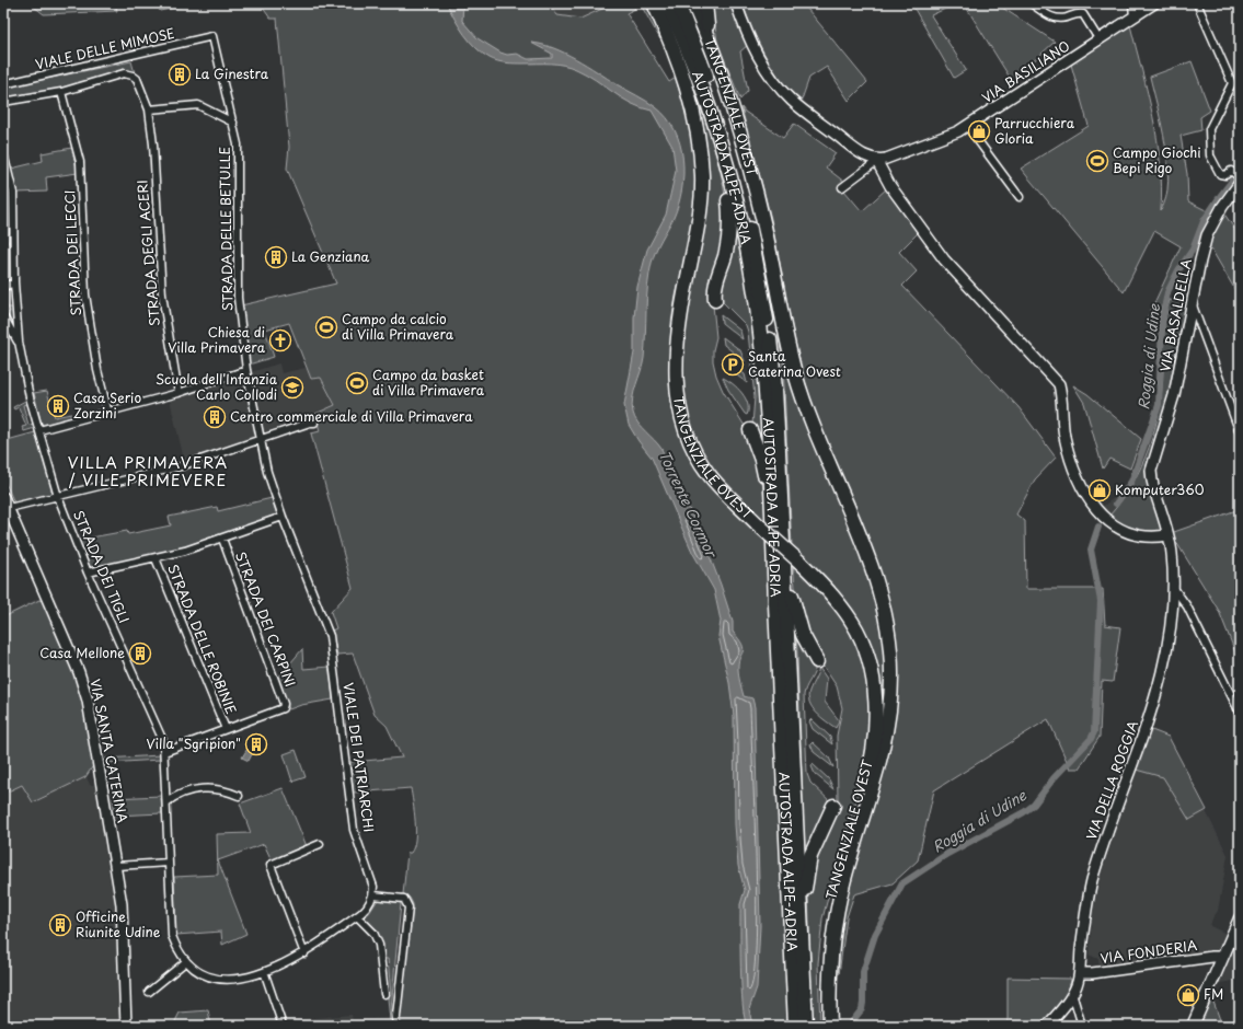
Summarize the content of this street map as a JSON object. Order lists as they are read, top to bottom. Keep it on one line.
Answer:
{"streets":{"highway":["TANGENZIALE OVEST","AUTOSTRADA ALPE-ADRIA"],"street":["VIALE DELLE MIMOSE","VIA BASILIANO","STRADA DELLE BETULLE","STRADA DEI LECCI","STRADA DEGLI ACERI","VIA BASALDELLA","STRADA DEI TIGLI","STRADA DEI CARPINI","STRADA DELLE ROBINIE","VIA SANTA CATERINA","VIALE DEI PATRIARCHI","VIA DELLA ROGGIA","VIA FONDERIA"]},"crossings":[["VIALE DELLE MIMOSE","STRADA DELLE BETULLE"],["STRADA DELLE BETULLE","VIALE DEI PATRIARCHI"],["STRADA DEI LECCI","STRADA DEGLI ACERI"],["VIA BASALDELLA","VIA DELLA ROGGIA"],["STRADA DEI CARPINI","STRADA DELLE ROBINIE"],["VIA DELLA ROGGIA","VIA FONDERIA"]],"districts":["VILLA PRIMAVERA / VILE PRIMEVERE"],"water":["Roggia di Udine","Torrente Cormor"],"places":{"building":["La Ginestra","La Genziana","Casa Serio Zorzini","Centro commerciale di Villa Primavera","Casa Mellone","Villa \"Sgripion\"","Officine Riunite Udine"],"shop":["Parrucchiera Gloria","Komputer360","FM"],"sports":["Campo Giochi Bepi Rigo","Campo da calcio di Villa Primavera","Campo da basket di Villa Primavera"],"church":["Chiesa di Villa Primavera"],"parking":["Santa Caterina Ovest"],"school or university":["Scuola dell'Infanzia Carlo Collodi"]}}
